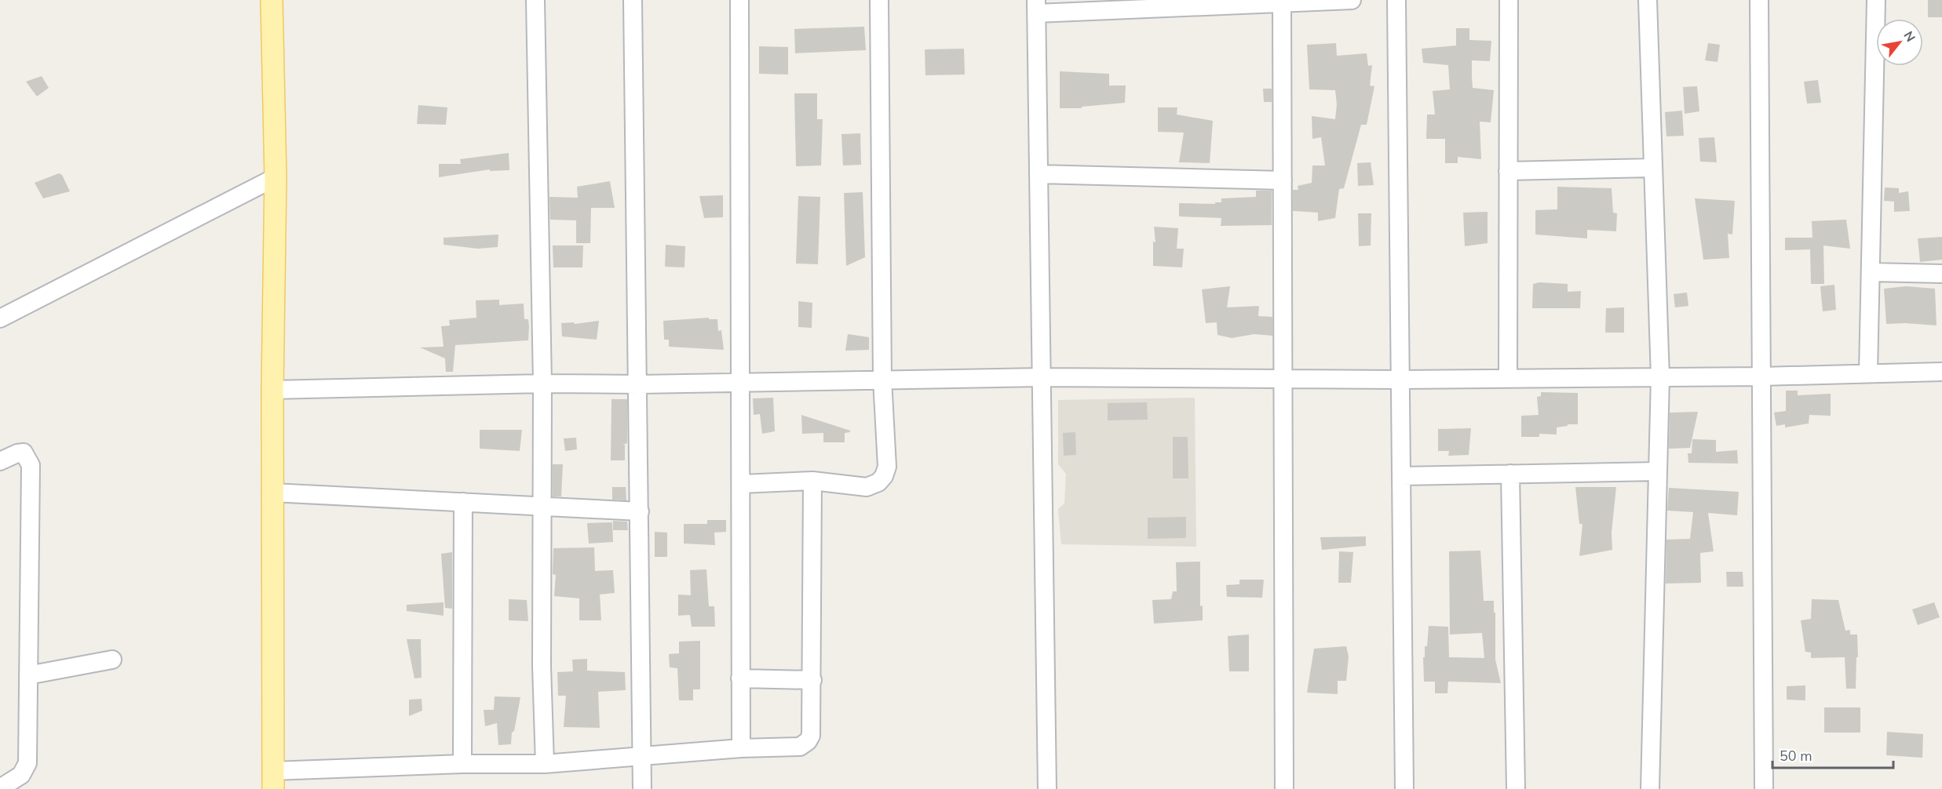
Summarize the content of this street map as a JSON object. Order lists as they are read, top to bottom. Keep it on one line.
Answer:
{"scale_bar":"50 m","north":"top right"}
